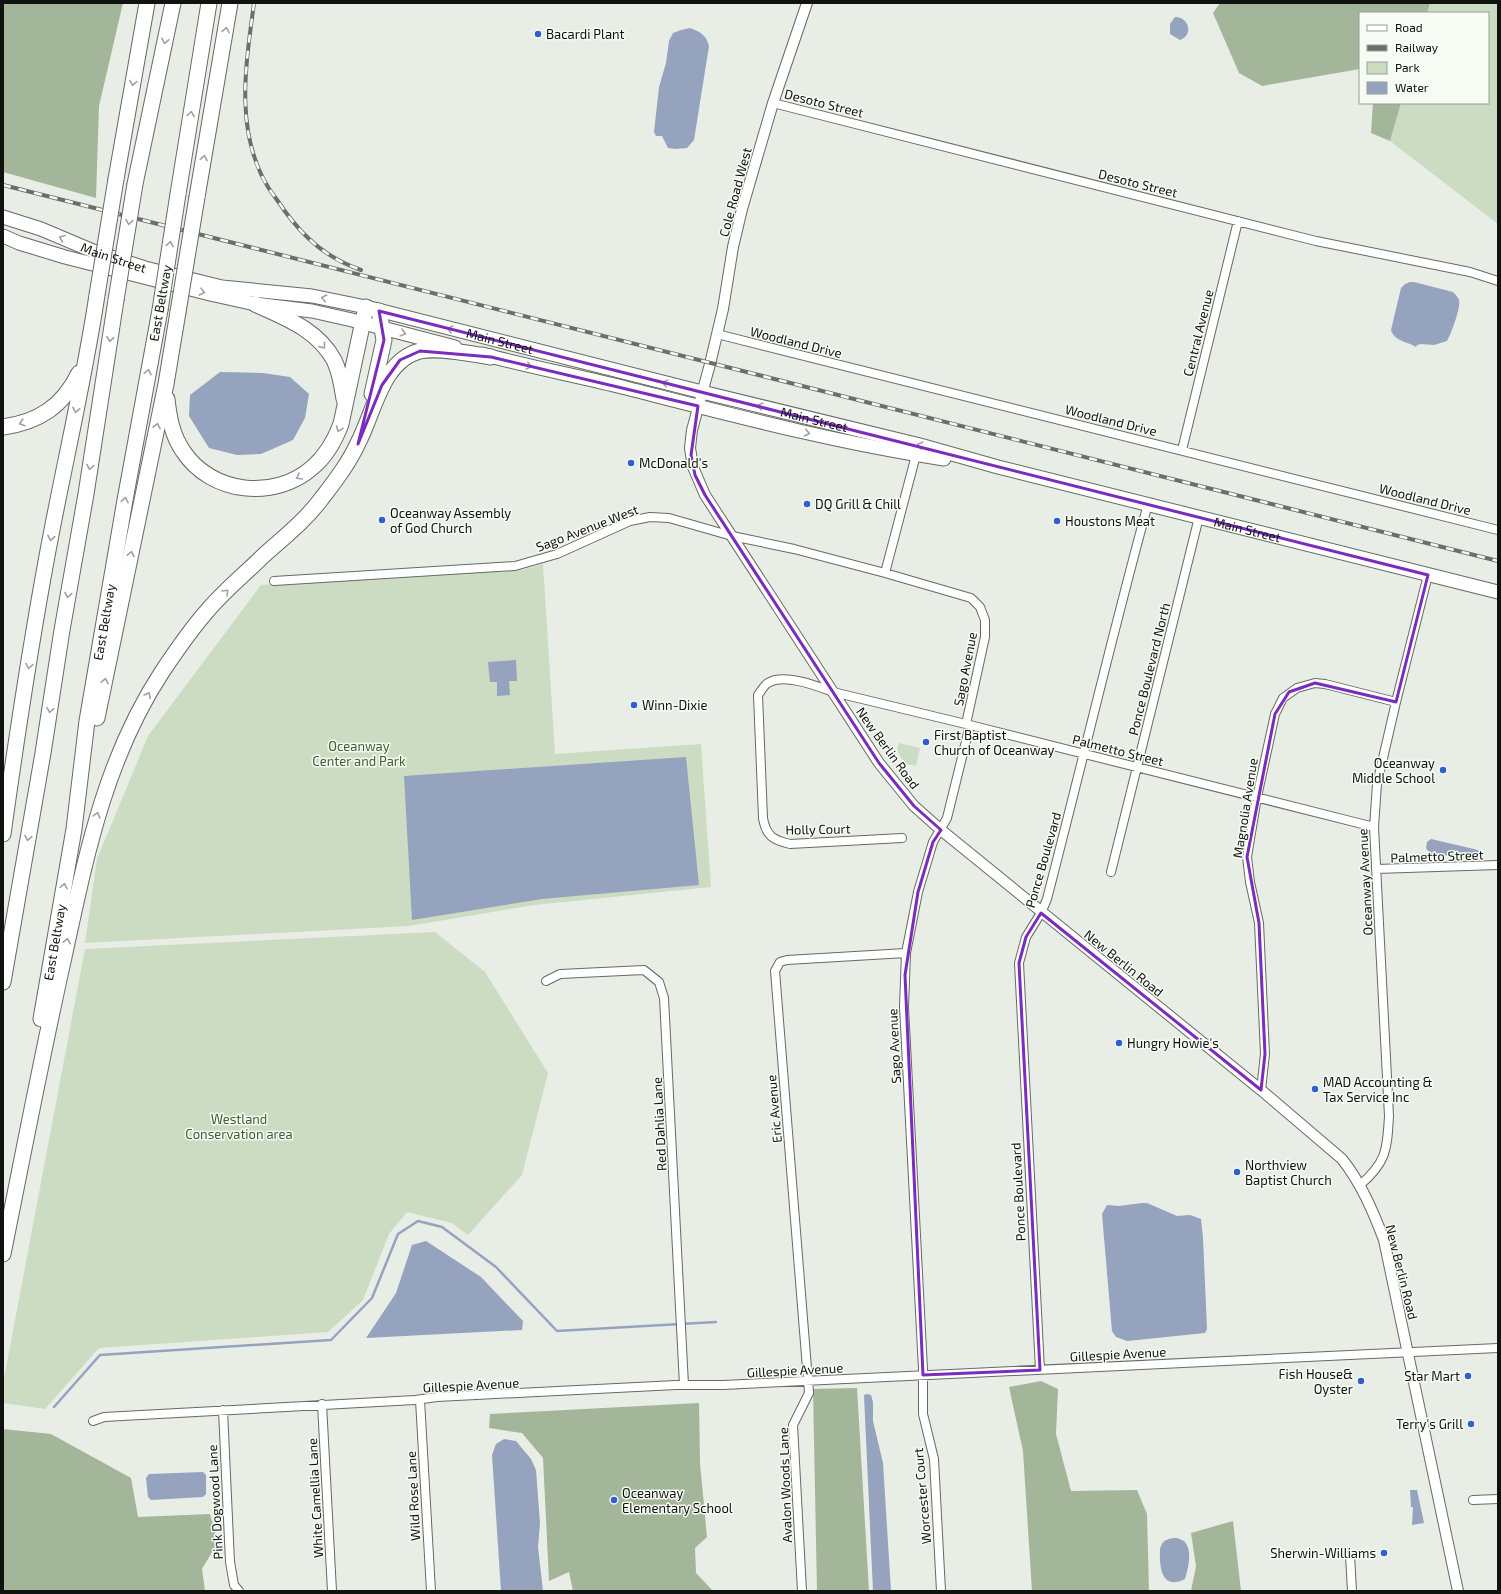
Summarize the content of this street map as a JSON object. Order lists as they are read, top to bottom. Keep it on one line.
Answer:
{"streets":{"highway":["East Beltway"],"main road":["Main Street"],"street":["Desoto Street","Cole Road West","Central Avenue","Woodland Drive","Sago Avenue West","Sago Avenue","Ponce Boulevard North","New Berlin Road","Palmetto Street","Magnolia Avenue","Holly Court","Ponce Boulevard","Oceanway Avenue","Eric Avenue","Red Dahlia Lane","Gillespie Avenue","Avalon Woods Lane","Wild Rose Lane","Worcester Court","White Camellia Lane","Pink Dogwood Lane"]},"crossings":[["Desoto Street","Cole Road West"],["Desoto Street","Central Avenue"],["Cole Road West","Main Street"],["Cole Road West","Woodland Drive"],["Cole Road West","New Berlin Road"],["Main Street","Ponce Boulevard North"],["Main Street","New Berlin Road"],["Main Street","Ponce Boulevard"],["Main Street","Oceanway Avenue"],["Central Avenue","Woodland Drive"],["Sago Avenue West","Sago Avenue"],["Sago Avenue West","New Berlin Road"],["Sago Avenue","New Berlin Road"],["Sago Avenue","Palmetto Street"],["Sago Avenue","Eric Avenue"],["Sago Avenue","Gillespie Avenue"],["Sago Avenue","Worcester Court"],["Ponce Boulevard North","Palmetto Street"],["New Berlin Road","Palmetto Street"],["New Berlin Road","Magnolia Avenue"],["New Berlin Road","Ponce Boulevard"],["New Berlin Road","Oceanway Avenue"],["New Berlin Road","Gillespie Avenue"],["Palmetto Street","Magnolia Avenue"],["Palmetto Street","Holly Court"],["Palmetto Street","Ponce Boulevard"],["Palmetto Street","Oceanway Avenue"],["Magnolia Avenue","Oceanway Avenue"],["Ponce Boulevard","Gillespie Avenue"],["Eric Avenue","Gillespie Avenue"],["Eric Avenue","Avalon Woods Lane"],["Red Dahlia Lane","Gillespie Avenue"],["Gillespie Avenue","Avalon Woods Lane"],["Gillespie Avenue","Wild Rose Lane"],["Gillespie Avenue","Worcester Court"],["Gillespie Avenue","White Camellia Lane"],["Gillespie Avenue","Pink Dogwood Lane"]],"parks":["Oceanway Center and Park","Westland Conservation area"],"places":["Bacardi Plant","McDonald's","DQ Grill & Chill","Oceanway Assembly of God Church","Houstons Meat","Winn-Dixie","First Baptist Church of Oceanway","Oceanway Middle School","Hungry Howie's","MAD Accounting & Tax Service Inc","Northview Baptist Church","Star Mart","Fish House& Oyster","Terry's Grill","Oceanway Elementary School","Sherwin-Williams"],"legend":["Road","Railway","Park","Water"]}
